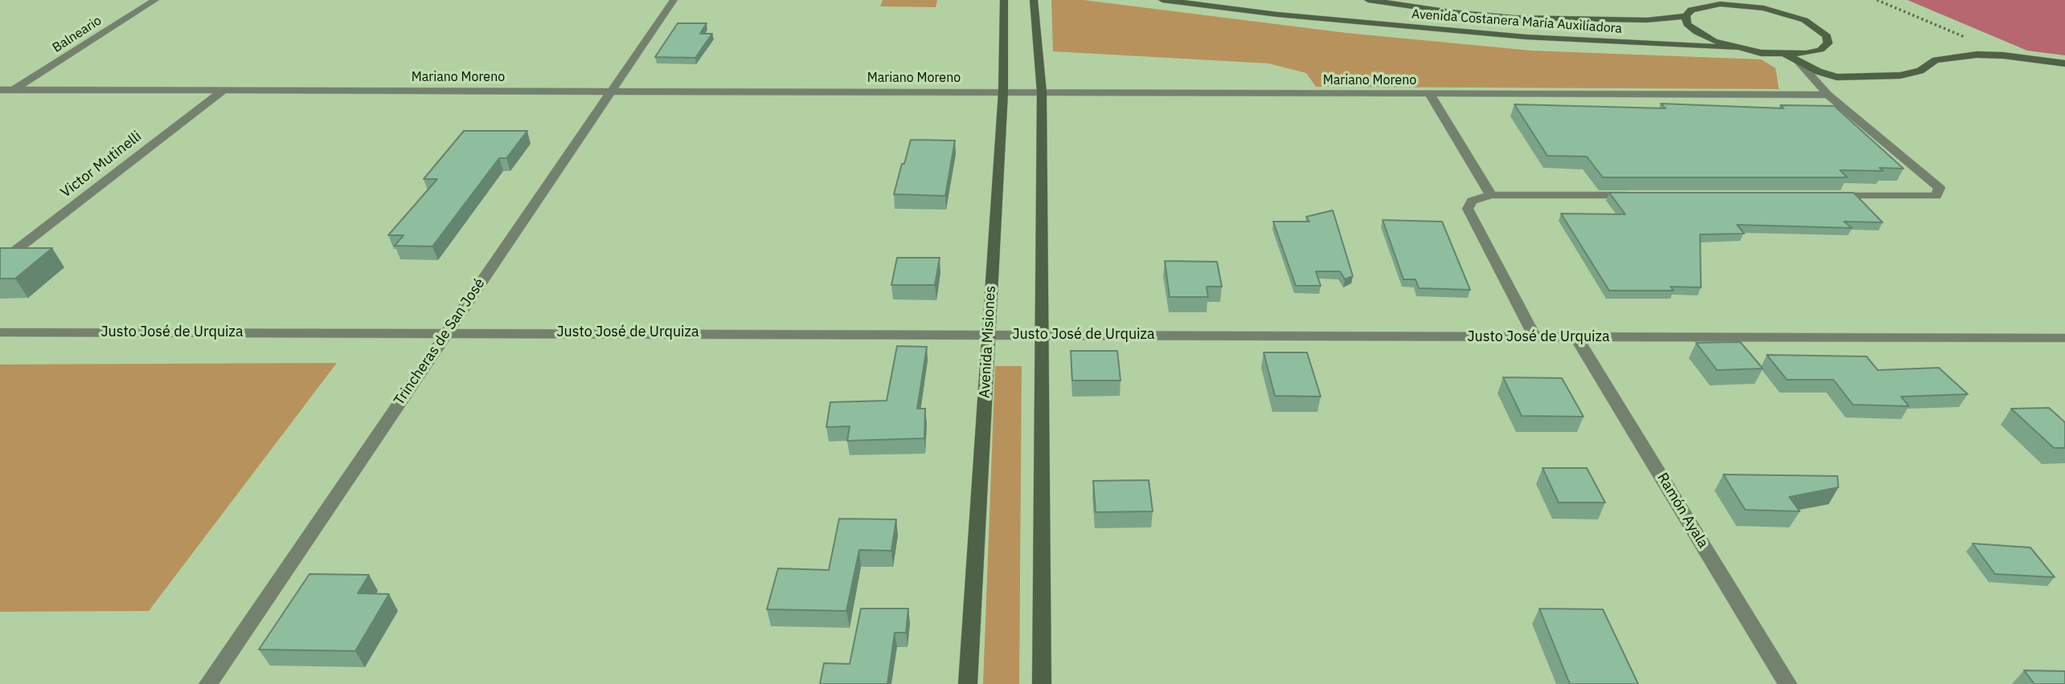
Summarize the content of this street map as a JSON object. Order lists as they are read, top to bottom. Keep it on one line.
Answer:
{"streets":{"main road":["Avenida Costanera María Auxiliadora","Avenida Misiones"],"street":["Balneario","Mariano Moreno","Victor Mutinelli","Justo José de Urquiza","Trincheras de San José","Ramón Ayala"]},"crossings":[["Balneario","Mariano Moreno"],["Mariano Moreno","Victor Mutinelli"],["Mariano Moreno","Trincheras de San José"],["Mariano Moreno","Avenida Misiones"],["Justo José de Urquiza","Trincheras de San José"],["Justo José de Urquiza","Avenida Misiones"],["Justo José de Urquiza","Ramón Ayala"]]}
